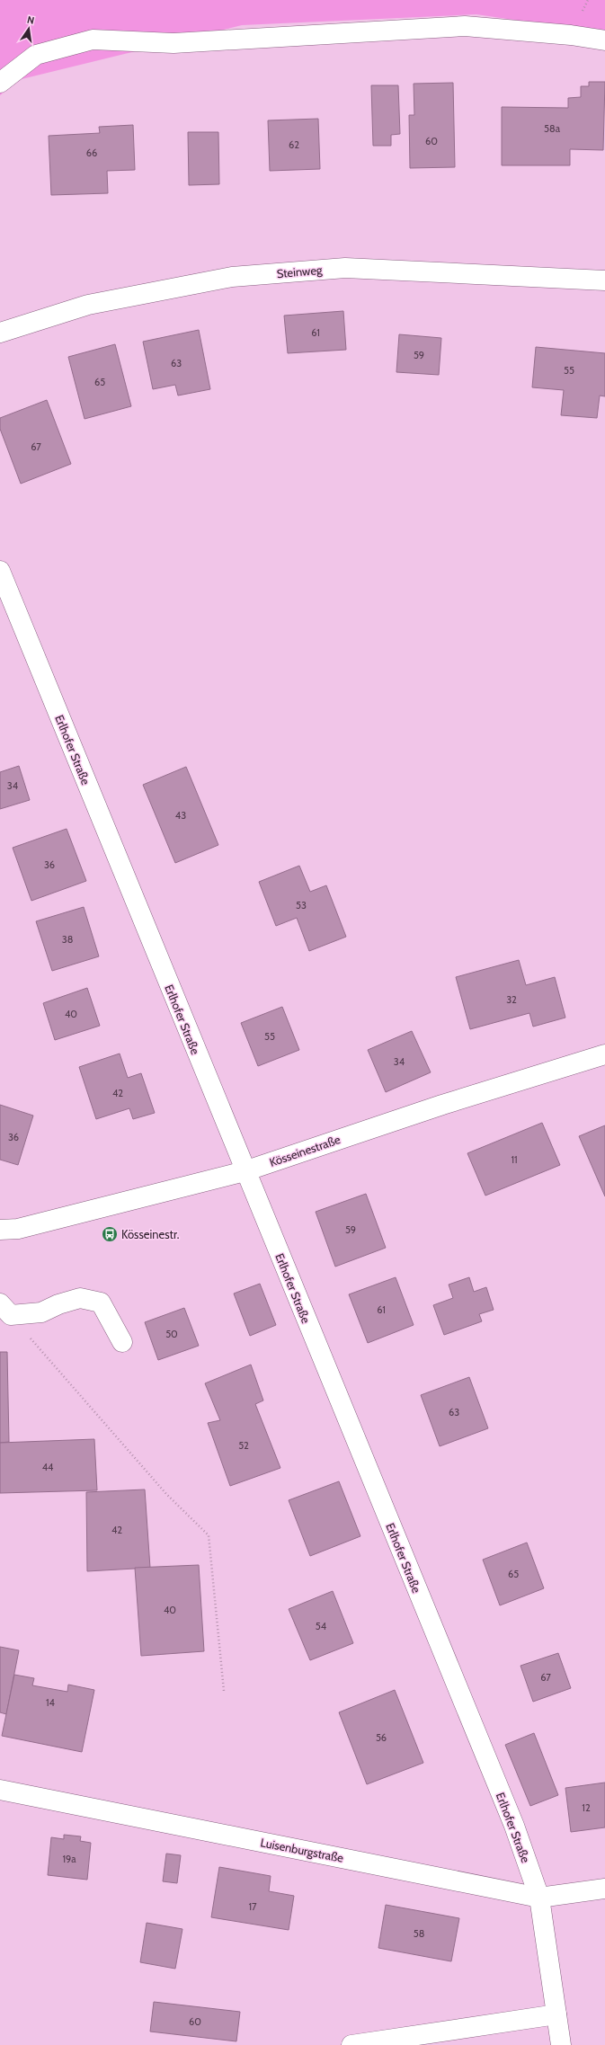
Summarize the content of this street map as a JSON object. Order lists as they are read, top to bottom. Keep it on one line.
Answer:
{"streets":{"street":["Steinweg","Erlhofer Straße","Kösseinestraße","Luisenburgstraße"]},"crossings":[["Erlhofer Straße","Kösseinestraße"],["Erlhofer Straße","Luisenburgstraße"]],"places":{"bus stop":["Kösseinestr."]},"house_numbers":["58a","60","62","66","61","59","63","55","65","67","34","43","36","53","38","32","40","55","34","42","36","11","59","61","50","63","52","44","42","65","40","54","67","14","56","12","19a","17","58","60"],"north":"top"}
